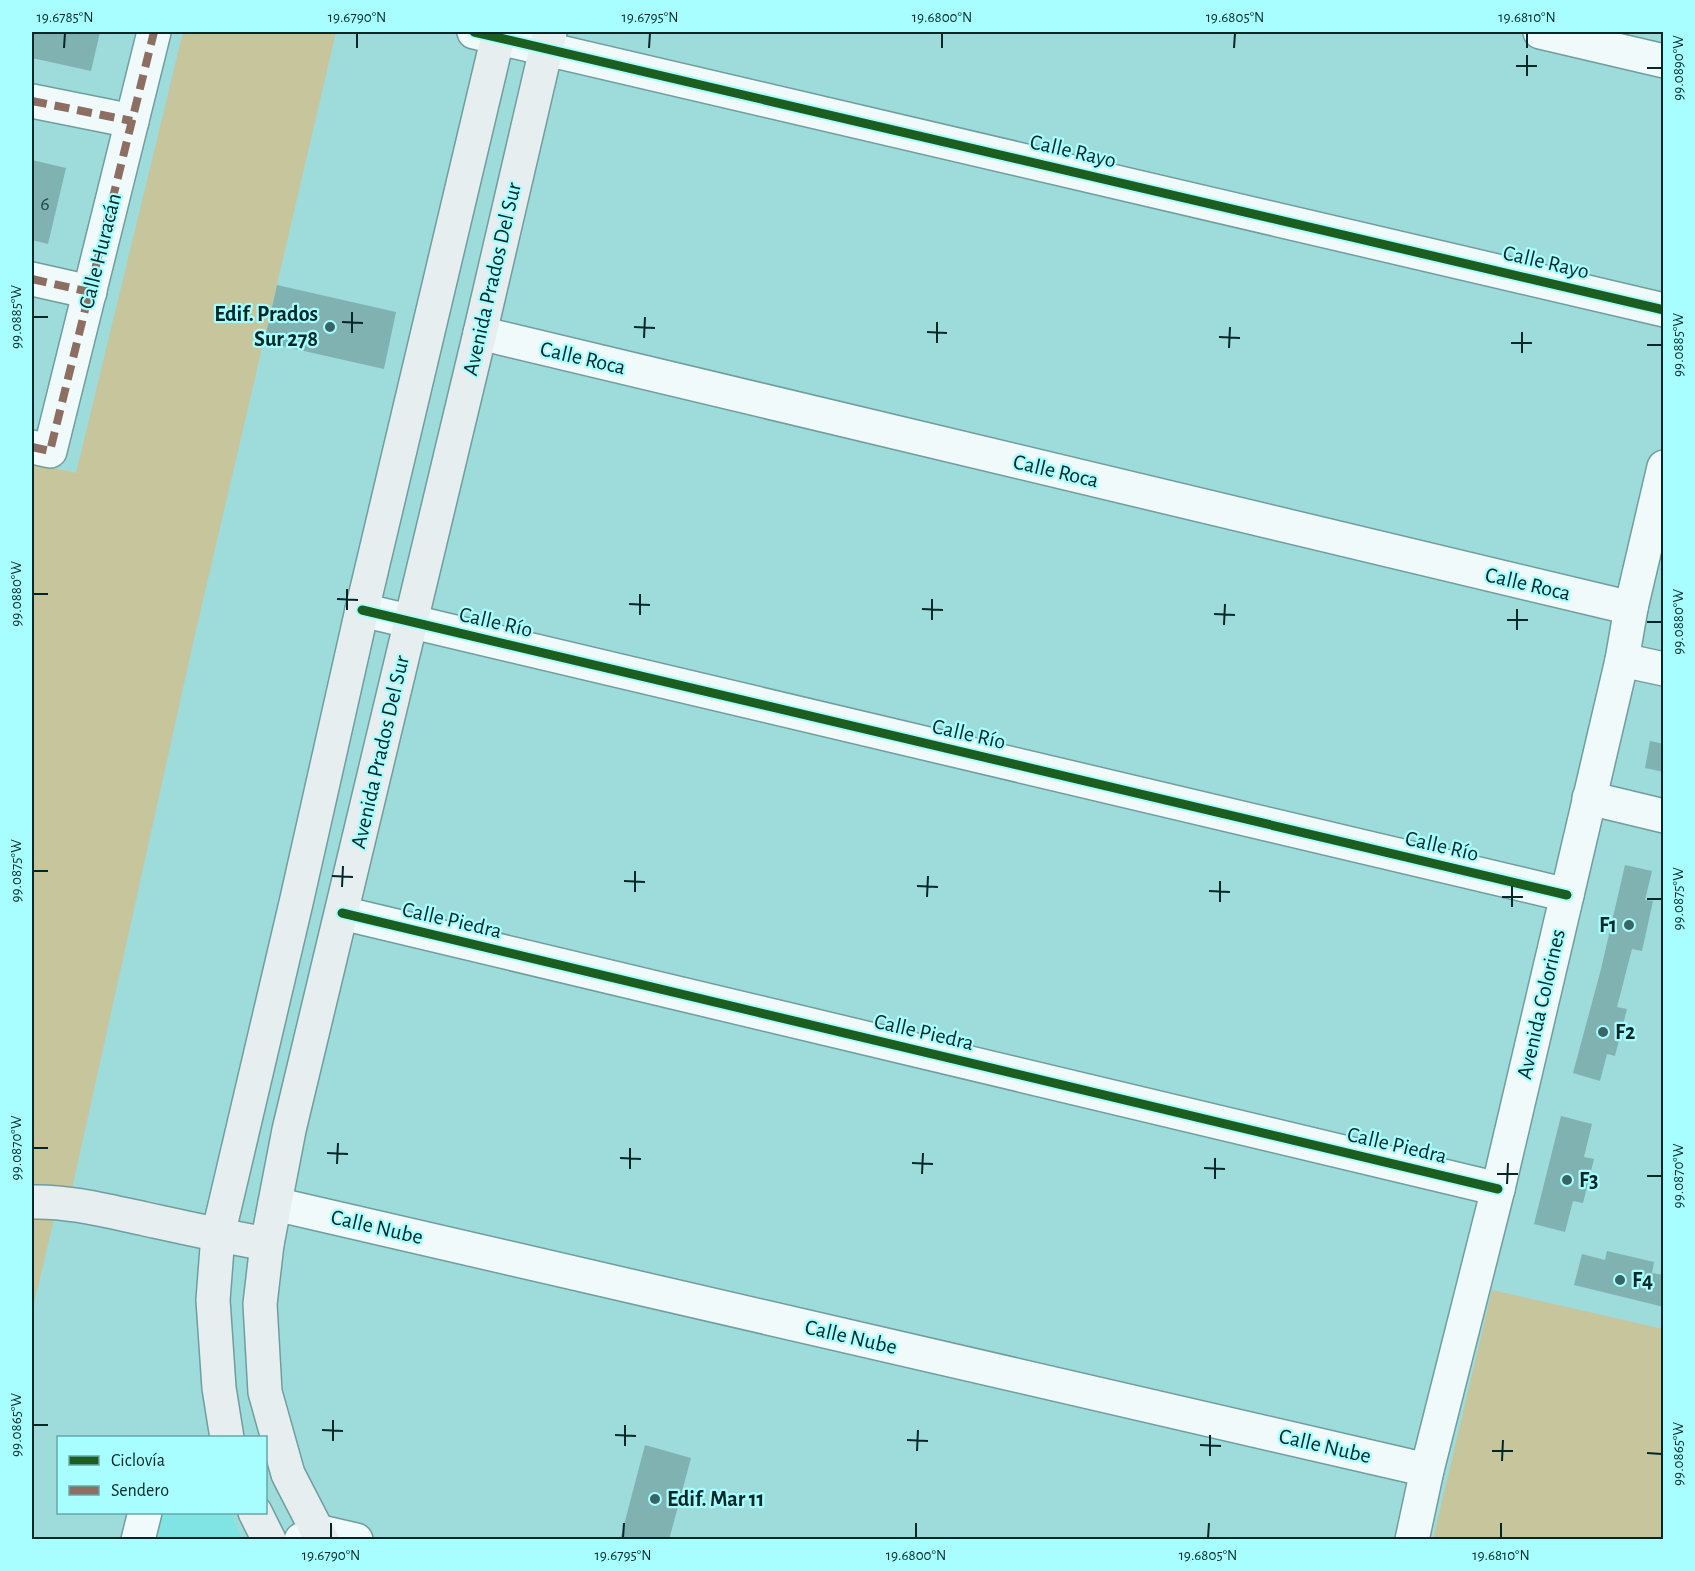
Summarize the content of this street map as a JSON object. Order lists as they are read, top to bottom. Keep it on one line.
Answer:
{"streets":{"main road":["Avenida Prados Del Sur"],"street":["Calle Rayo","Calle Huracán","Calle Roca","Calle Río","Calle Piedra","Avenida Colorines","Calle Nube"]},"crossings":[["Calle Rayo","Avenida Prados Del Sur"],["Avenida Prados Del Sur","Calle Roca"],["Avenida Prados Del Sur","Calle Río"],["Avenida Prados Del Sur","Calle Piedra"],["Avenida Prados Del Sur","Calle Nube"],["Calle Roca","Avenida Colorines"],["Calle Río","Avenida Colorines"],["Calle Piedra","Avenida Colorines"],["Avenida Colorines","Calle Nube"]],"places":["Edif. Prados Sur 278","F1","F2","F3","F4","Edif. Mar 11"],"house_numbers":["6"],"legend":["Ciclovía","Sendero"],"coordinates":["19.6785°N","19.6790°N","19.6795°N","19.6800°N","19.6805°N","19.6810°N","99.0890°W","99.0885°W","99.0880°W","99.0875°W","99.0870°W","99.0865°W"]}
